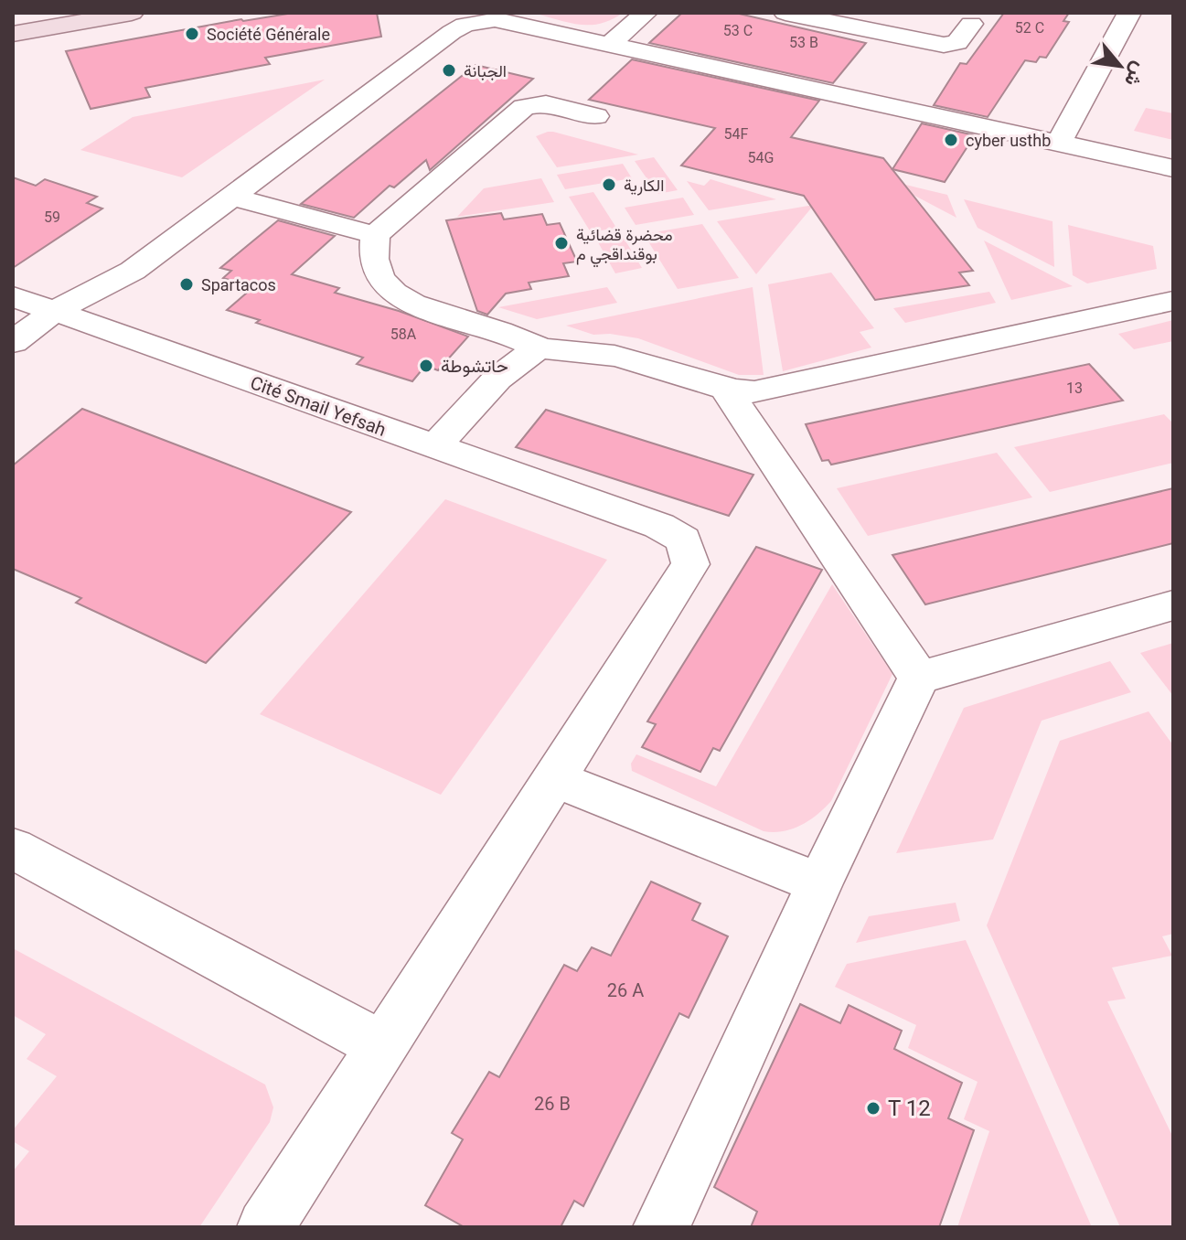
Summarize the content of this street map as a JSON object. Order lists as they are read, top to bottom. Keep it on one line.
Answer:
{"streets":{"street":["Cité Smail Yefsah"]},"places":["Société Générale","الجبانة","cyber usthb","الكارية","محضرة قضائية بوقنداقجي م","Spartacos","حاتشوطة","T 12"],"house_numbers":["52 C","53 C","53 B","54F","54G","59","58A","13","26 A","26 B"],"north":"bottom right"}
